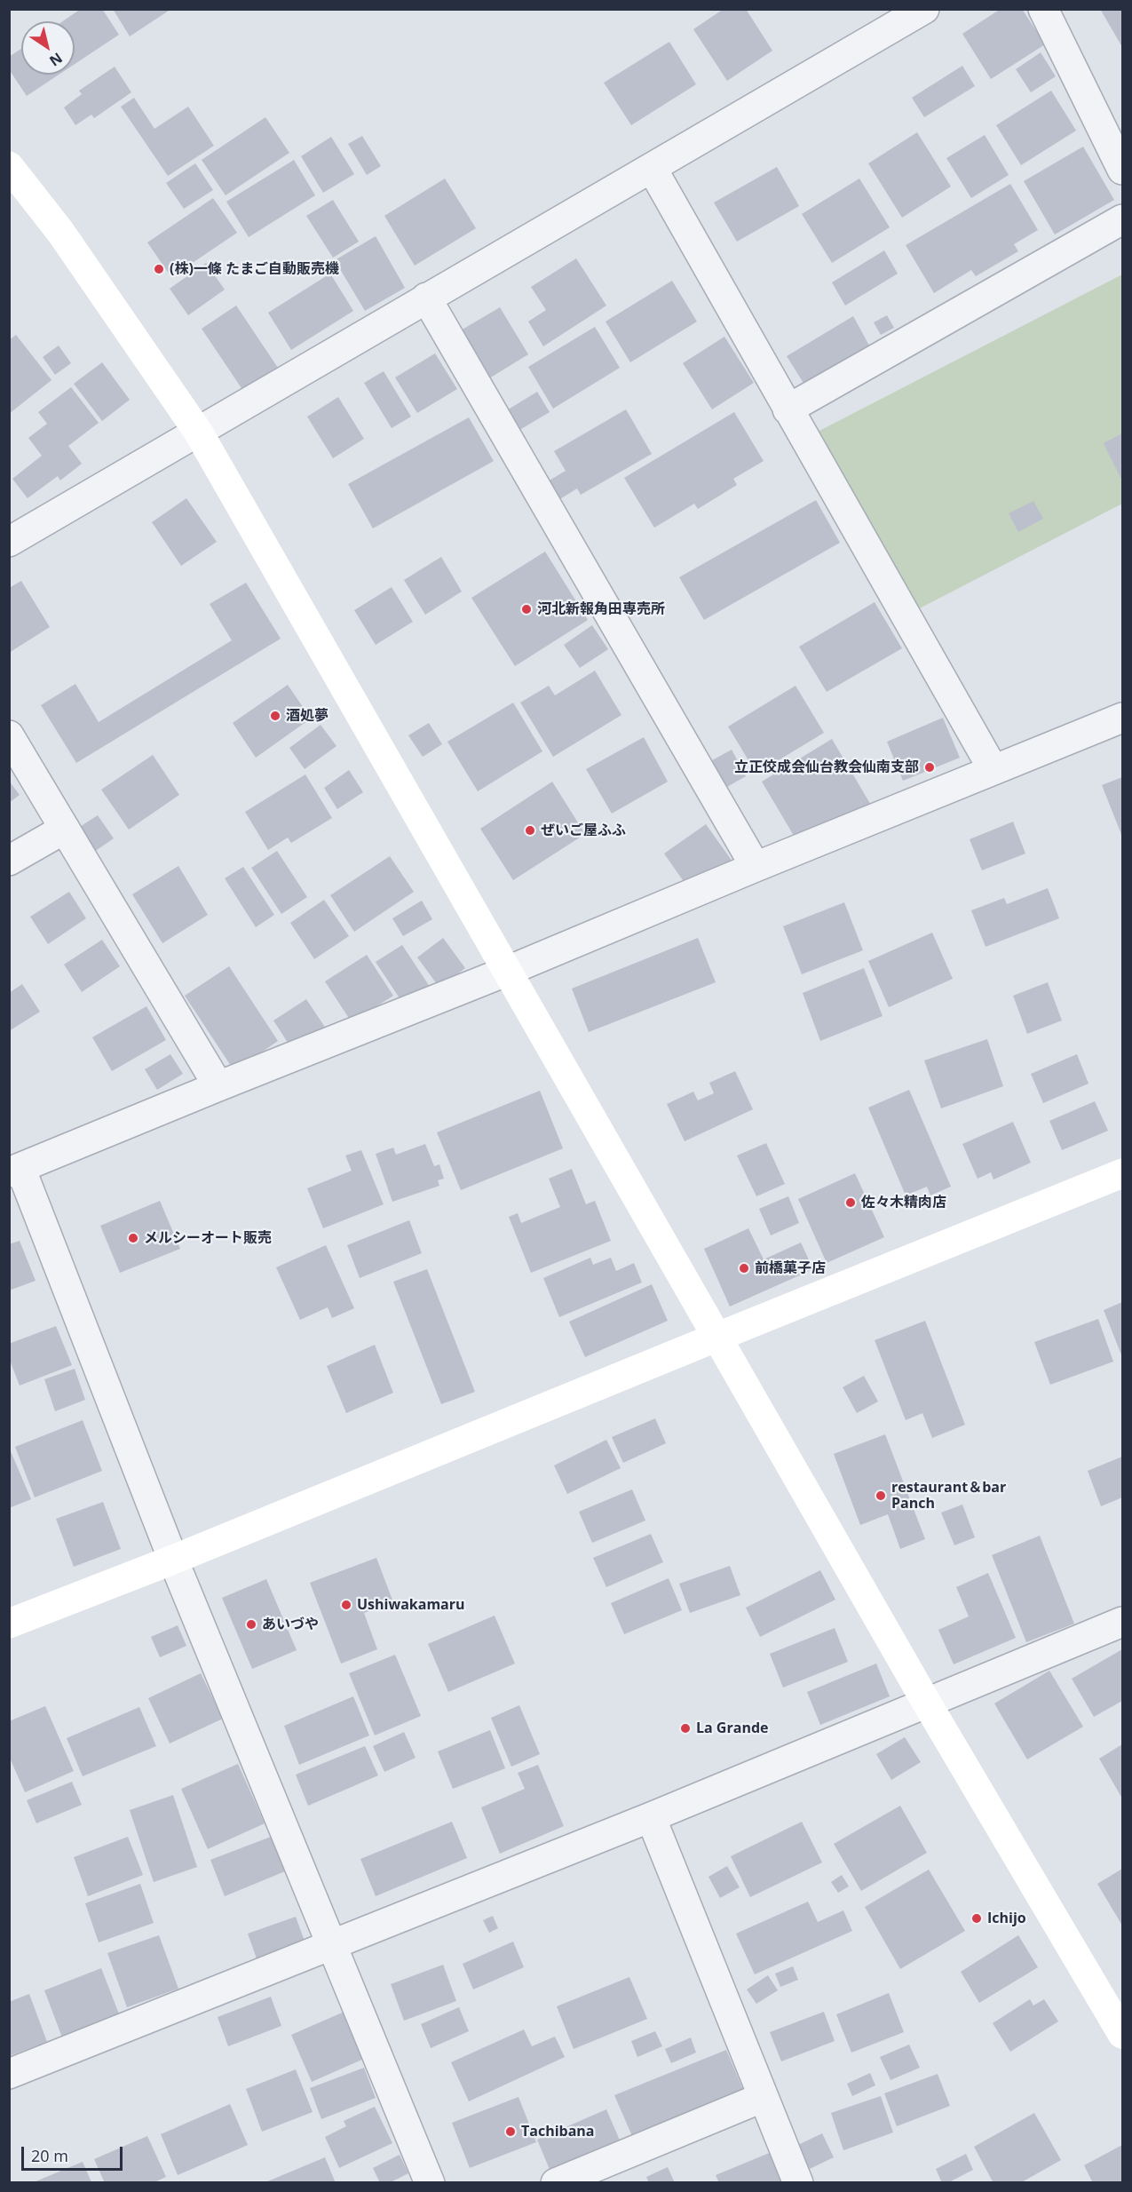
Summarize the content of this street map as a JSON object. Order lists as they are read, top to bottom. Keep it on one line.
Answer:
{"places":["(株)一條 たまご自動販売機","河北新報角田専売所","酒処夢","立正佼成会仙台教会仙南支部","ぜいご屋ふふ","佐々木精肉店","メルシーオート販売","前橋菓子店","restaurant＆bar Panch","Ushiwakamaru","あいづや","La Grande","Ichijo","Tachibana"],"scale_bar":"20 m","north":"bottom right"}
